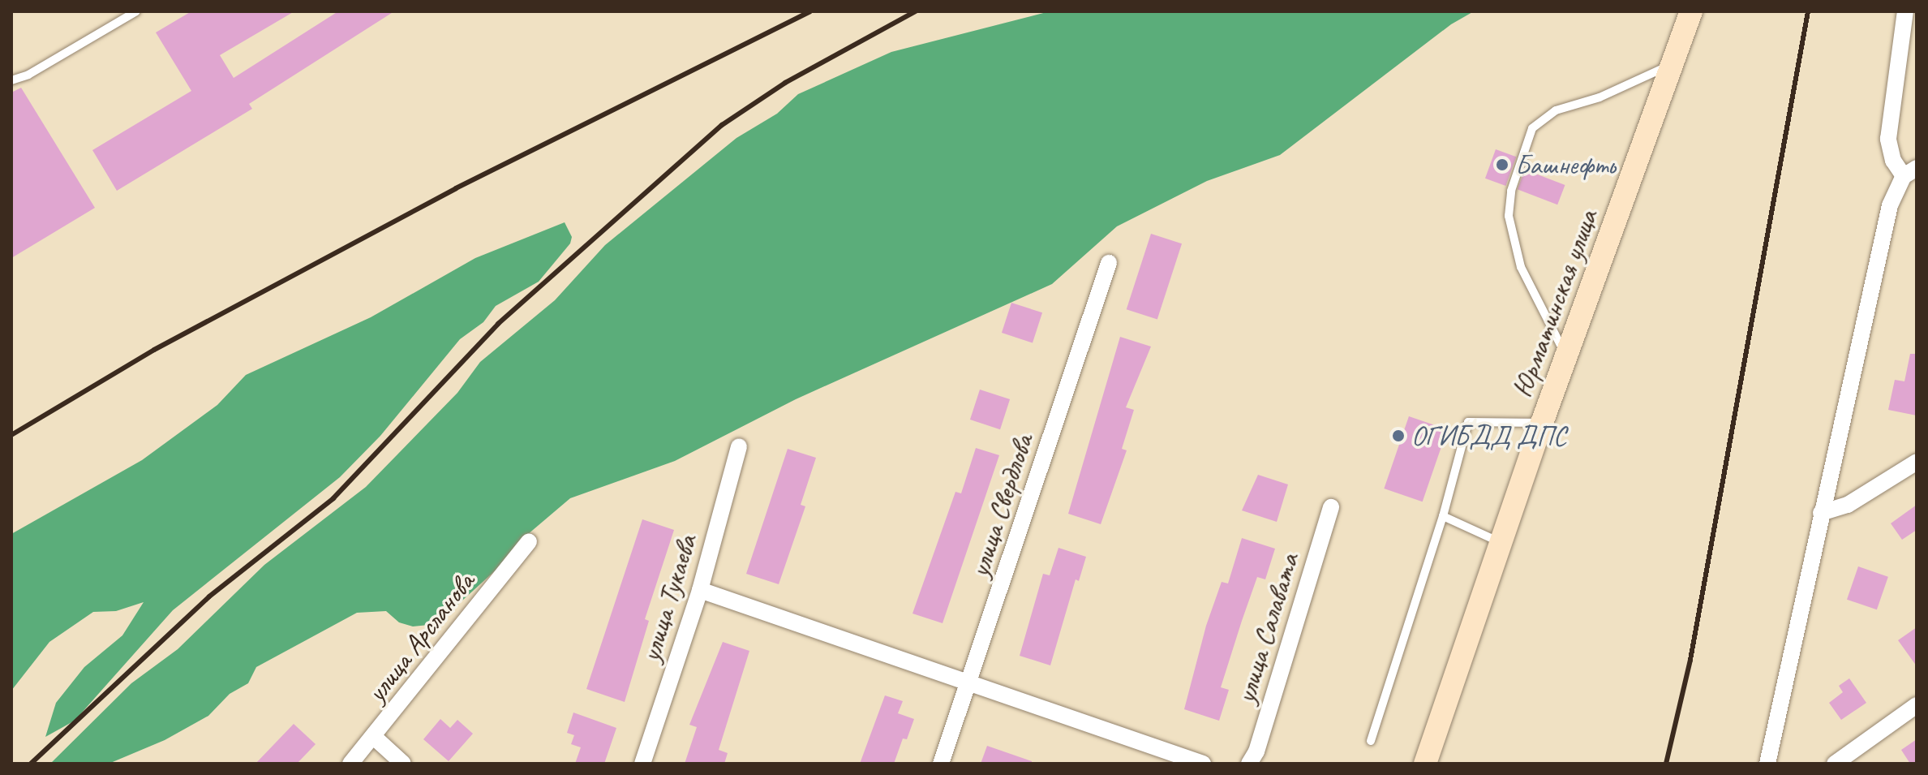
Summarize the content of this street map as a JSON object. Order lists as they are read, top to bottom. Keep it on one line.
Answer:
{"streets":{"main road":["Юрматинская улица"],"street":["улица Свердлова","улица Тукаева","улица Салавата","улица Арсланова"]},"places":["Башнефть","ОГИБДД ДПС"]}
